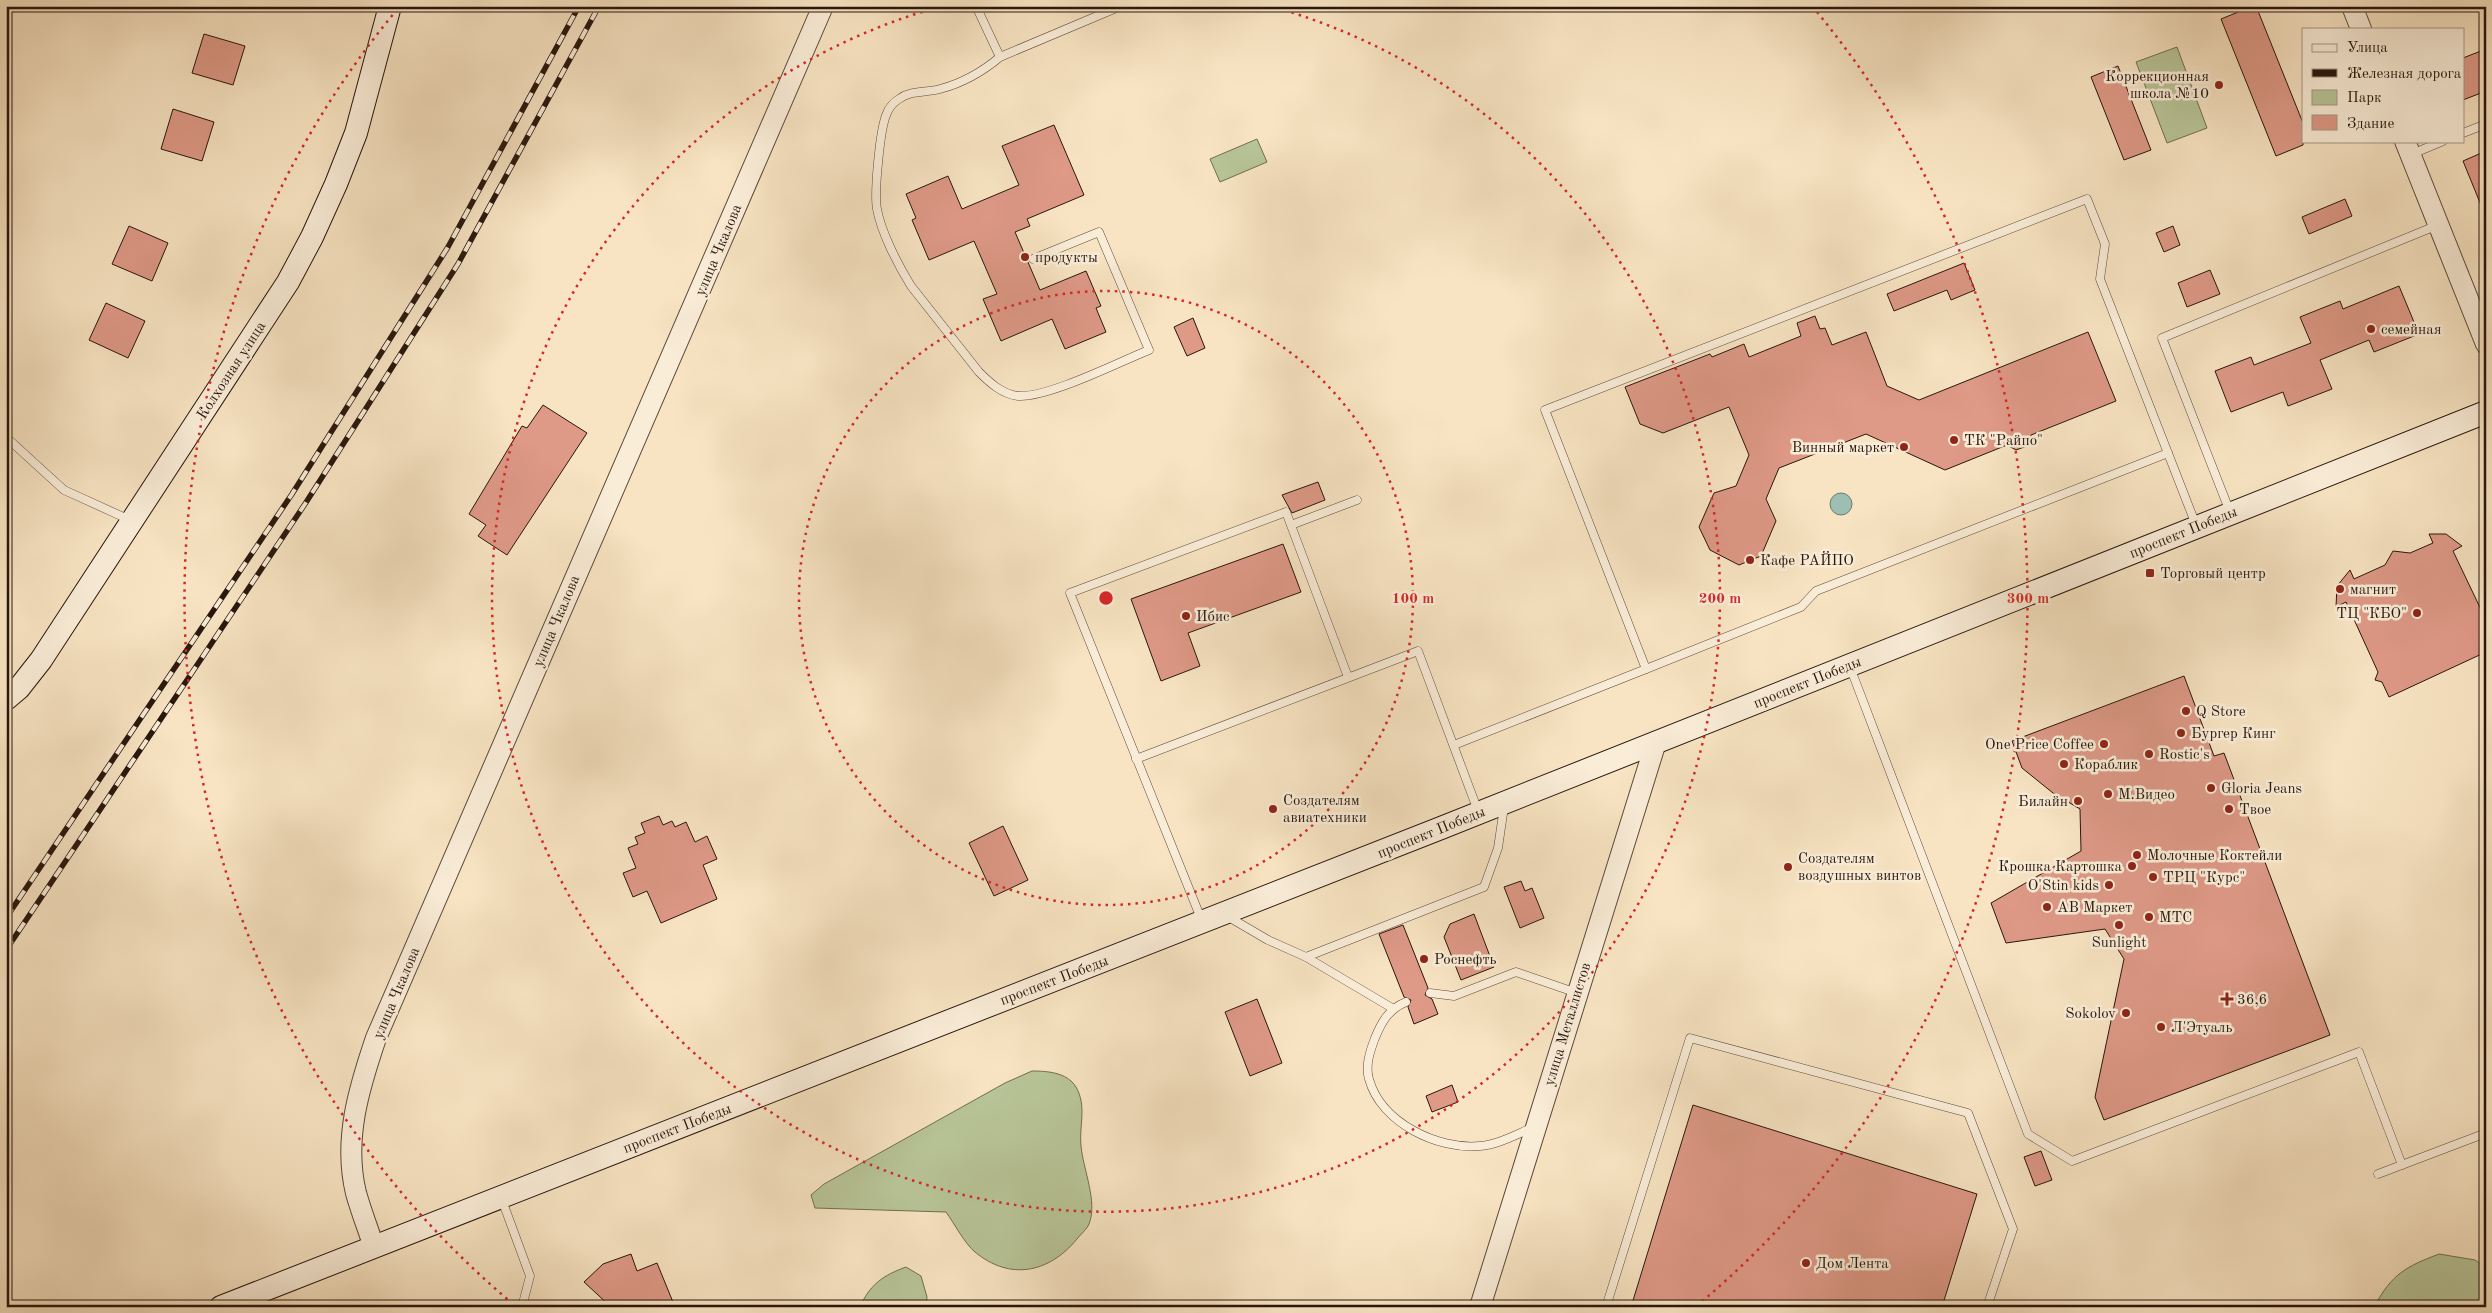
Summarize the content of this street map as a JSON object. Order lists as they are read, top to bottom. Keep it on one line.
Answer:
{"streets":{"main road":["Колхозная улица","проспект Победы"],"street":["улица Чкалова","улица Металлистов"]},"crossings":[["улица Чкалова","проспект Победы"],["проспект Победы","улица Металлистов"]],"places":{"other":["Коррекционная школа №10","продукты","семейная","ТК \"Райпо\"","Винный маркет","Кафе РАЙПО","магнит","ТЦ \"КБО\"","Ибис","Q Store","Бургер Кинг","One Price Coffee","Rostic's","Кораблик","Gloria Jeans","М.Видео","Билайн","Создателям авиатехники","Твое","Молочные Коктейли","Крошка Картошка","Создателям воздушных винтов","ТРЦ \"Курс\"","O'Stin kids","АВ Маркет","МТС","Sunlight","Роснефть","Sokolov","Л'Этуаль","Дом Лента"],"transit":["Торговый центр"],"health":["36,6"]},"legend":["Улица","Железная дорога","Парк","Здание"],"rings":["100 m","200 m","300 m"]}
